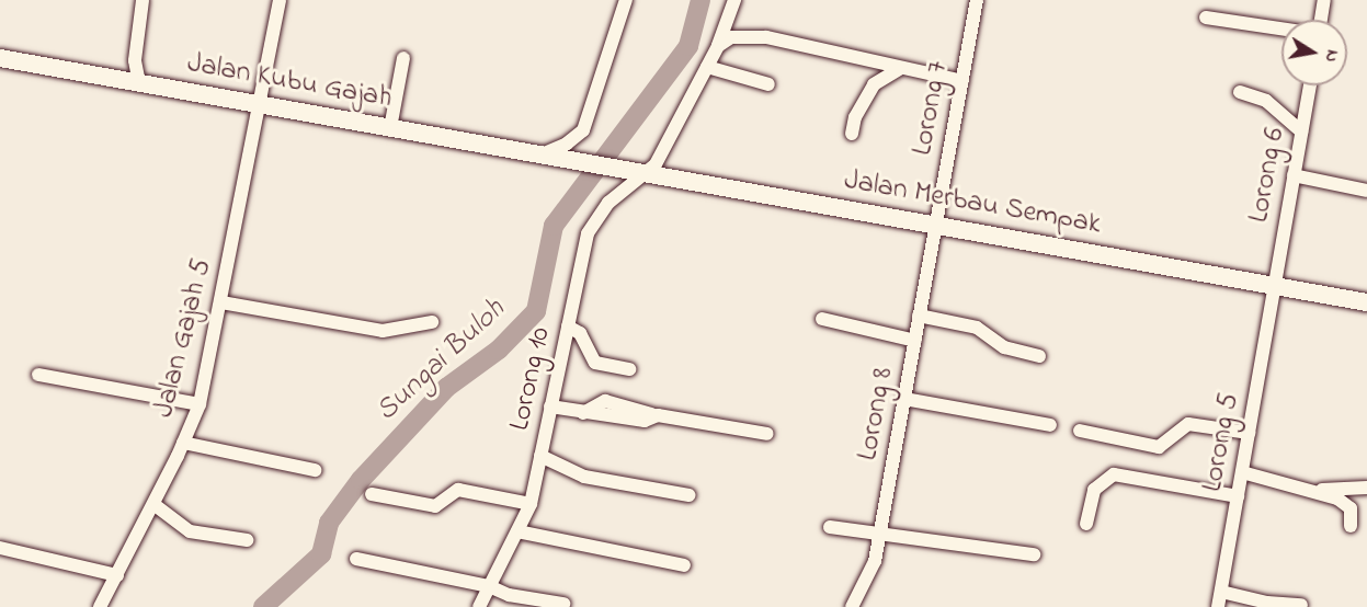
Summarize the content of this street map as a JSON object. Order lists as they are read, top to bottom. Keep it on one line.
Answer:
{"streets":{"street":["Jalan Kubu Gajah","Lorong 7","Lorong 6","Jalan Merbau Sempak","Jalan Gajah 5","Lorong 10","Lorong 8","Lorong 5"]},"crossings":[["Jalan Kubu Gajah","Jalan Merbau Sempak"],["Jalan Kubu Gajah","Jalan Gajah 5"],["Lorong 7","Jalan Merbau Sempak"],["Lorong 7","Lorong 8"],["Lorong 6","Jalan Merbau Sempak"],["Lorong 6","Lorong 5"],["Jalan Merbau Sempak","Lorong 10"],["Jalan Merbau Sempak","Lorong 8"],["Jalan Merbau Sempak","Lorong 5"]],"water":["Sungai Buloh"],"north":"right"}
